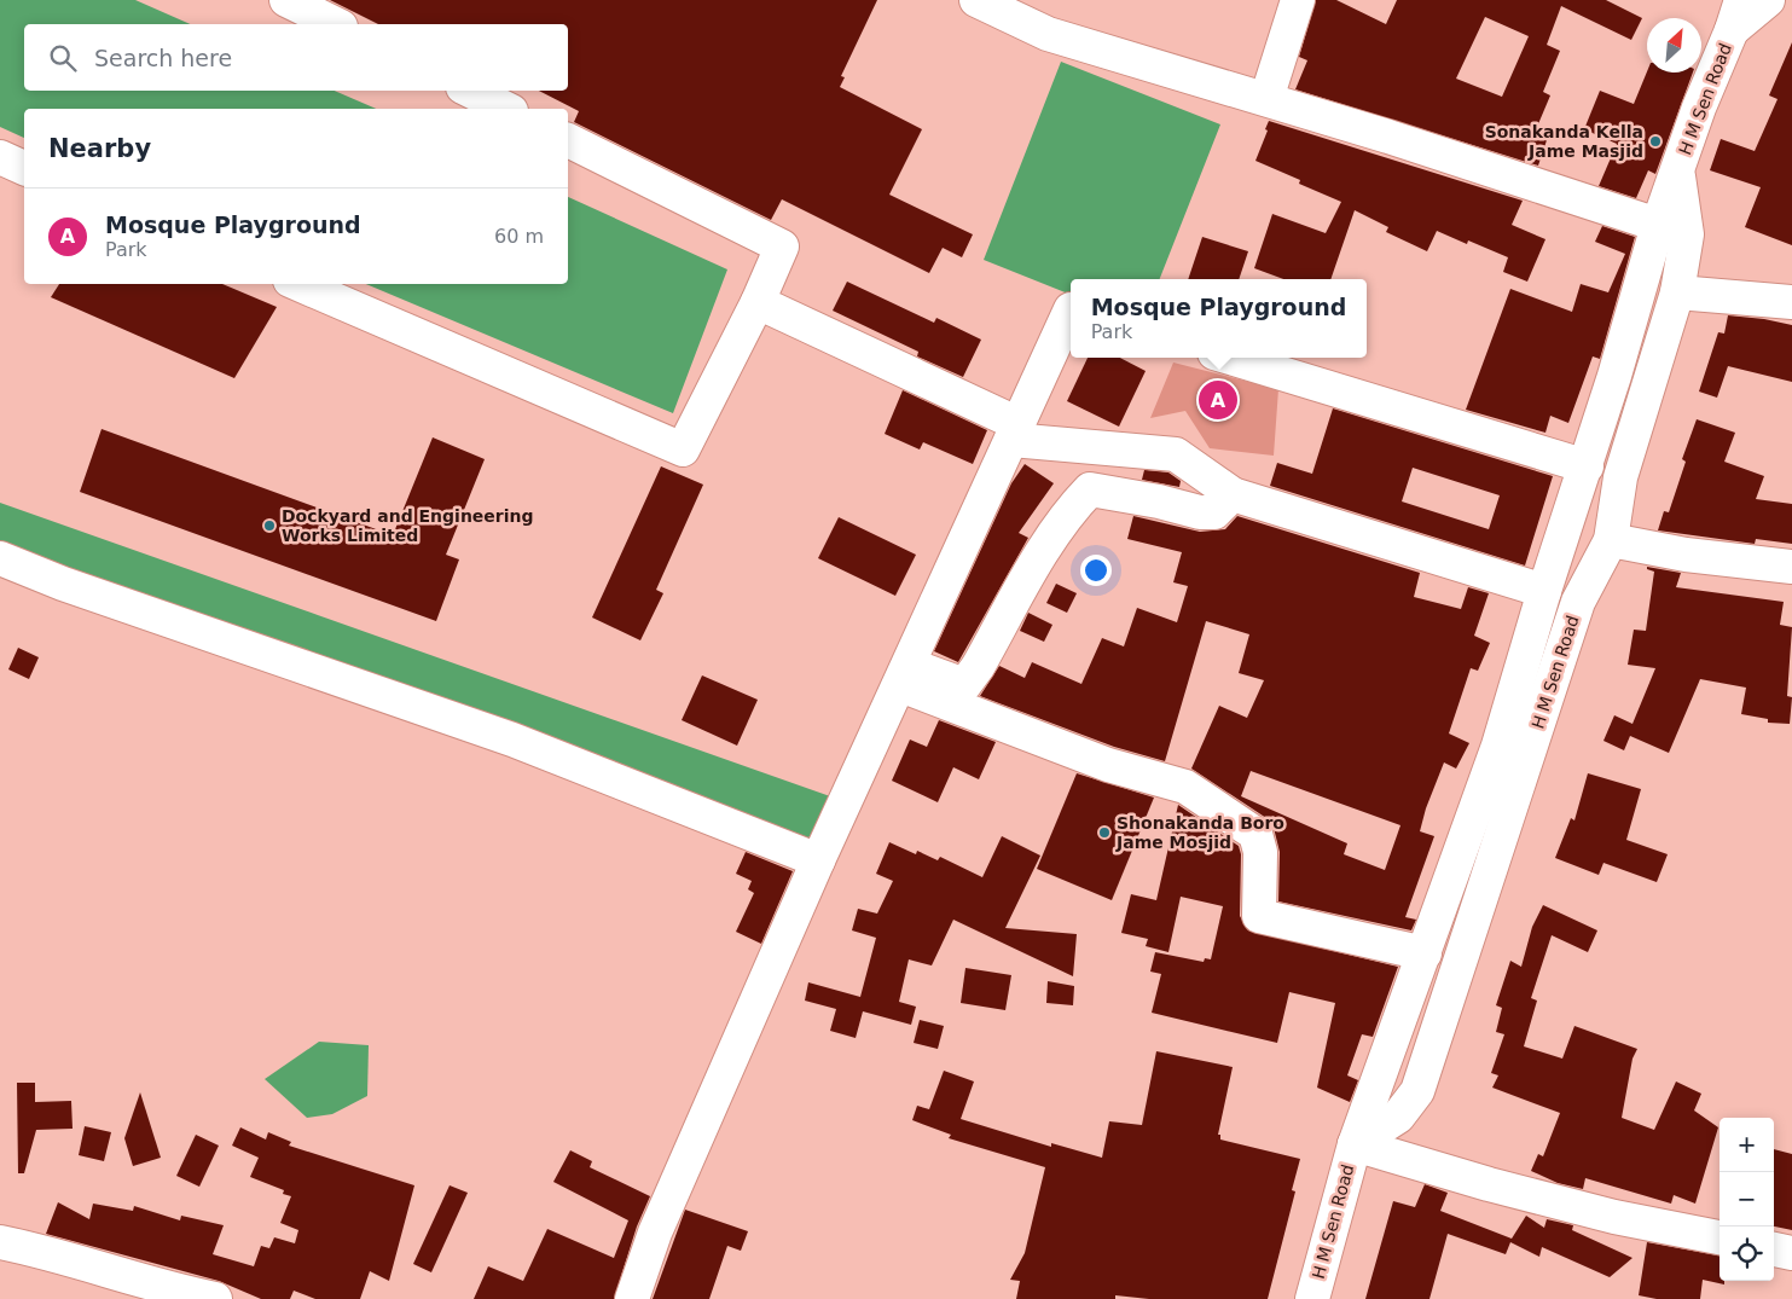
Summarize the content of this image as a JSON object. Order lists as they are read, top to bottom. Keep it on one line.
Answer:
{"streets":{"street":["H M Sen Road"]},"places":["Sonakanda Kella Jame Masjid","Dockyard and Engineering Works Limited","Shonakanda Boro Jame Mosjid"],"north":"top right","page":{"search":"Search here","heading":"Nearby","list":[{"mark":"A","name":"Mosque Playground","note":"Park","value":"60 m"}],"popup":["Mosque Playground","Park"],"pins":"A","map_buttons":["+","−"]}}
